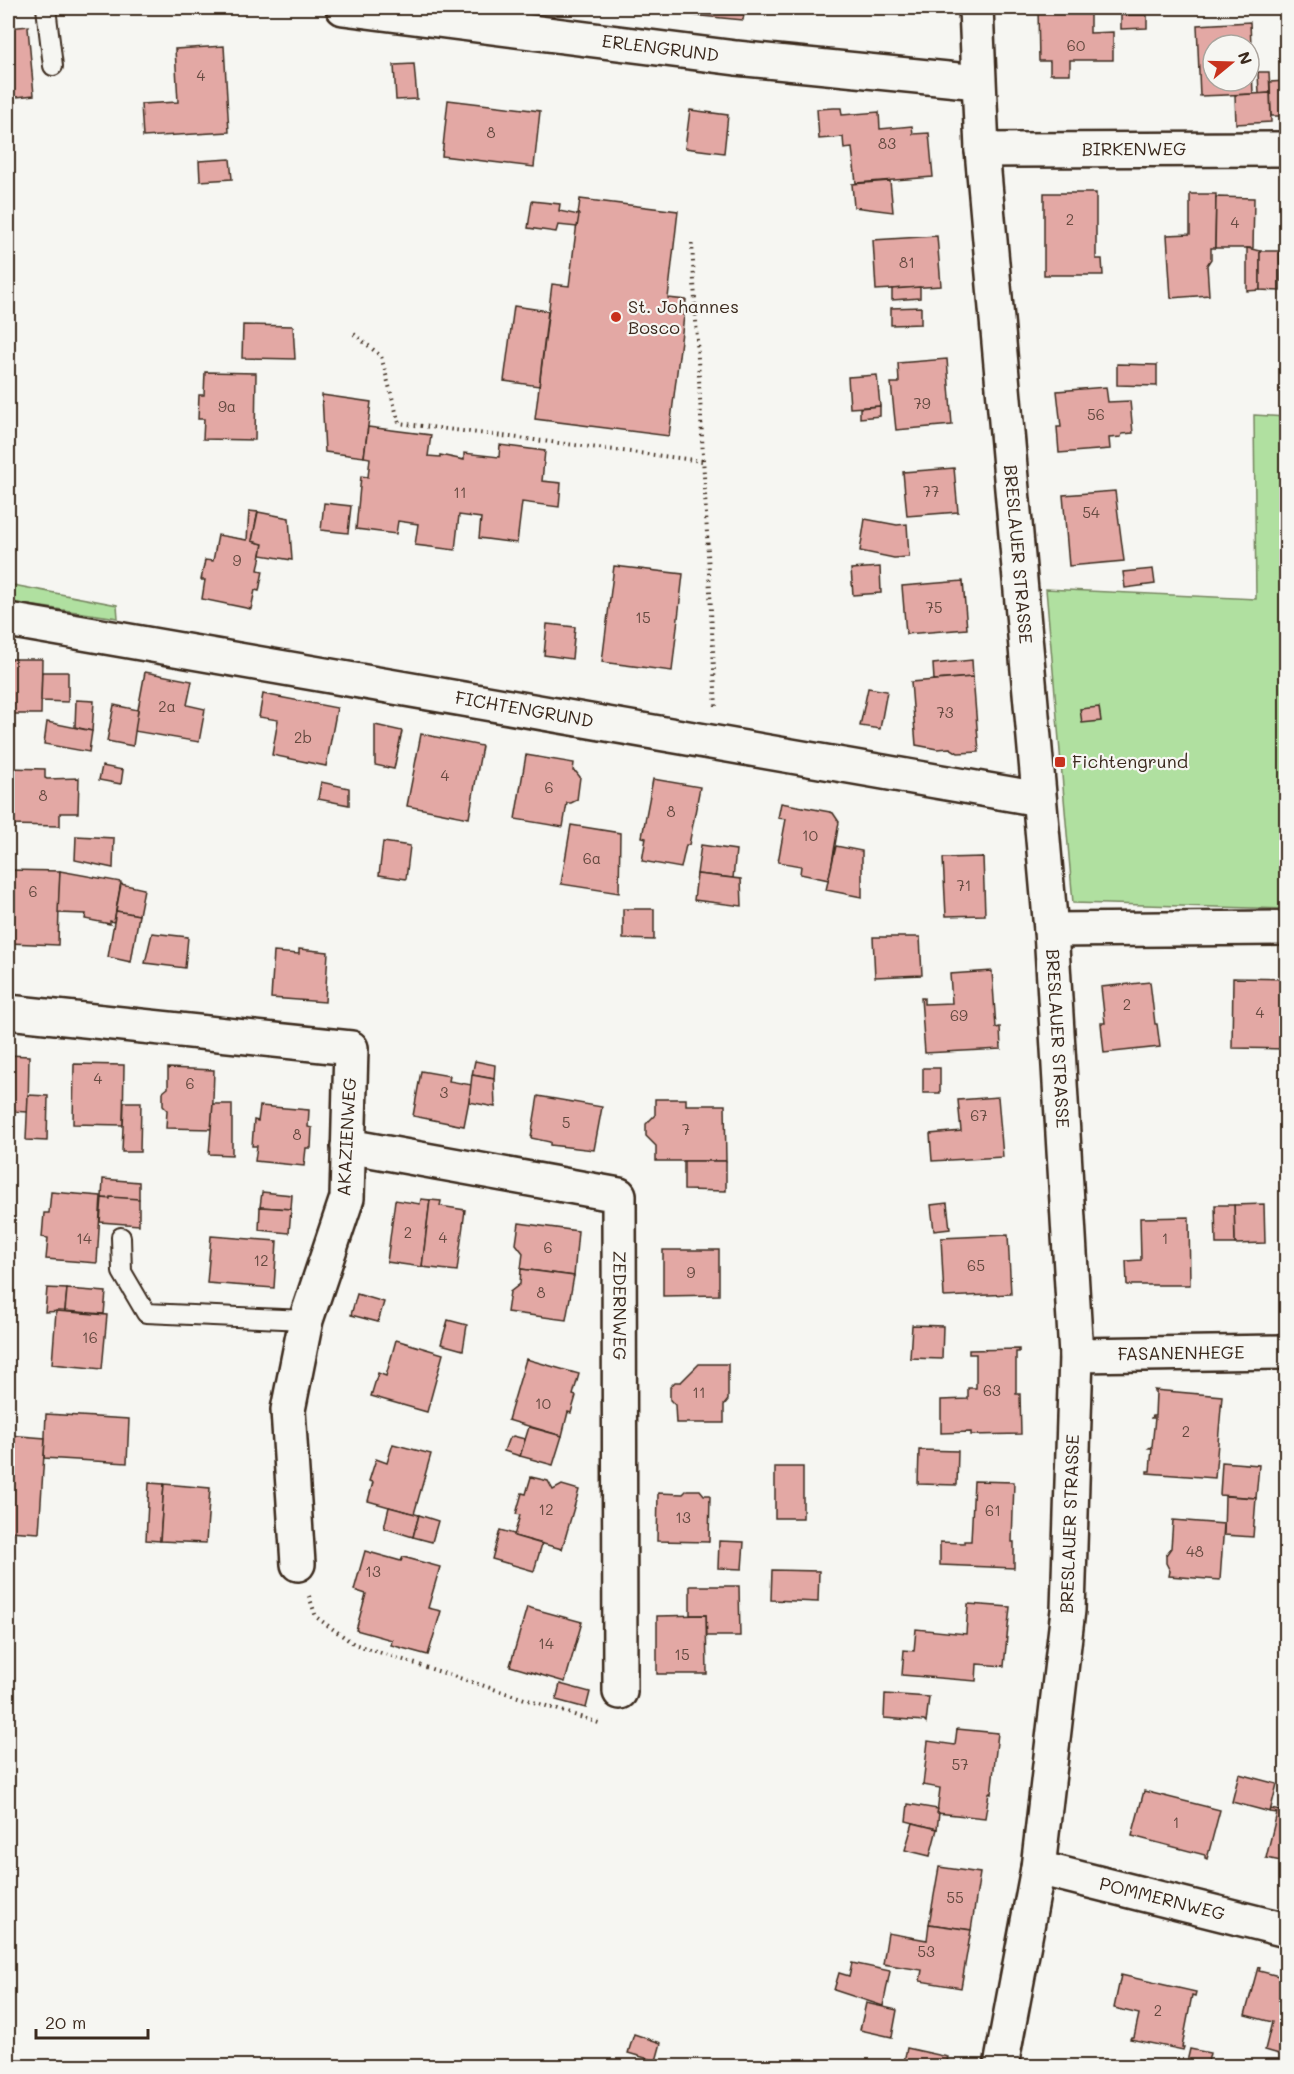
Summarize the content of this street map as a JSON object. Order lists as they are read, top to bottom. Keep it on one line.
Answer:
{"streets":{"street":["ERLENGRUND","BIRKENWEG","BRESLAUER STRASSE","FICHTENGRUND","AKAZIENWEG","ZEDERNWEG","FASANENHEGE","POMMERNWEG"]},"crossings":[["ERLENGRUND","BRESLAUER STRASSE"],["BIRKENWEG","BRESLAUER STRASSE"],["BRESLAUER STRASSE","FICHTENGRUND"],["BRESLAUER STRASSE","FASANENHEGE"],["BRESLAUER STRASSE","POMMERNWEG"],["AKAZIENWEG","ZEDERNWEG"]],"places":{"other":["St. Johannes Bosco"],"transit":["Fichtengrund"]},"house_numbers":["60","4","8","83","2","4","81","79","9a","56","77","11","54","9","75","15","2a","73","2b","4","6","8","8","10","6a","71","6","2","4","69","4","6","3","67","5","7","8","2","4","14","1","6","12","65","9","8","16","63","11","10","2","12","61","13","48","13","14","15","57","1","55","53","2"],"scale_bar":"20 m","north":"right"}
